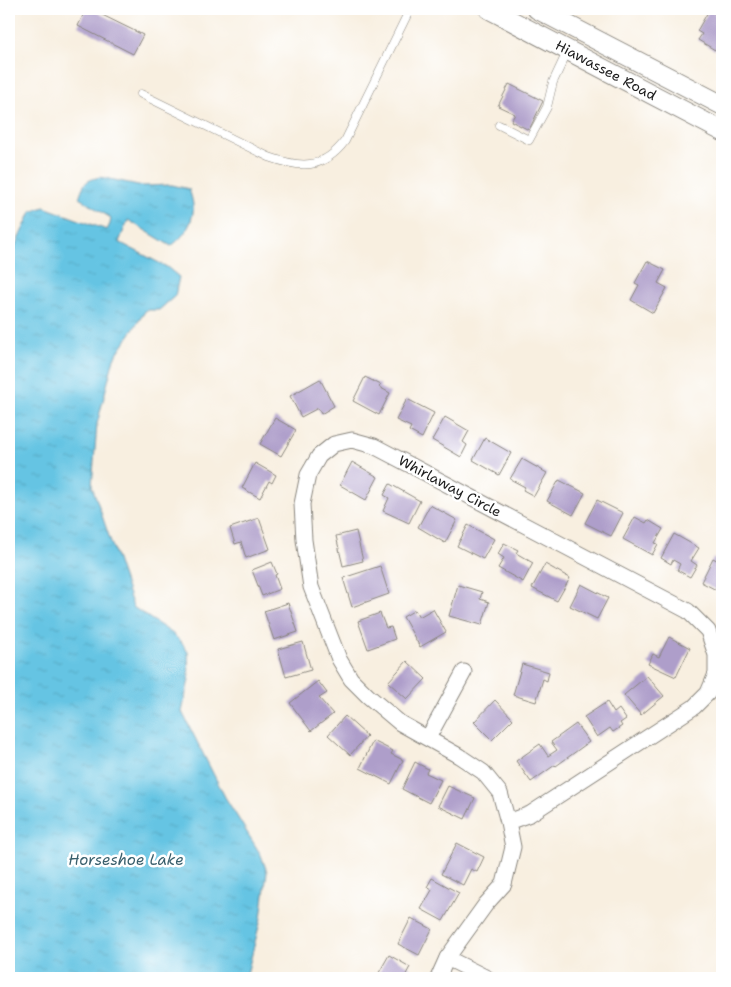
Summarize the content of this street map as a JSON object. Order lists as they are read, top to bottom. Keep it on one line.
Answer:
{"streets":{"street":["Hiawassee Road","Whirlaway Circle"]},"water":["Horseshoe Lake"]}
